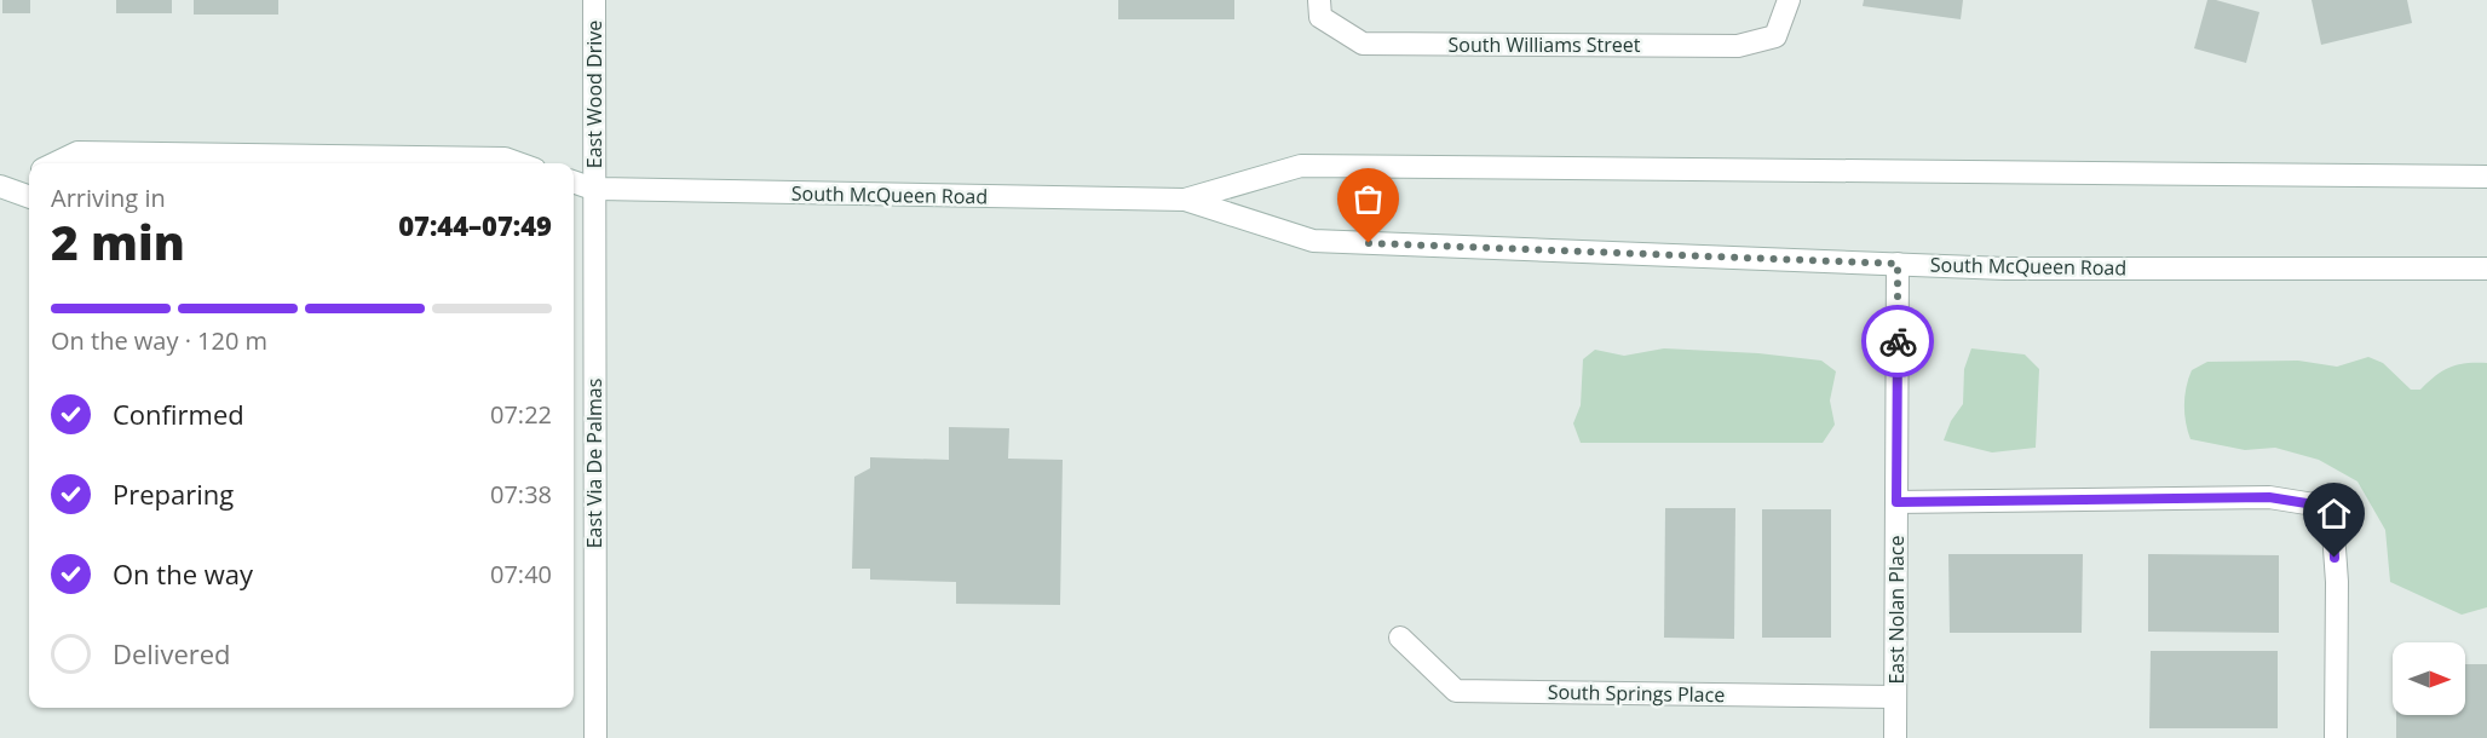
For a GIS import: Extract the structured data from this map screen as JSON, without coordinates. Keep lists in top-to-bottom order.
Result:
{
  "streets": {
    "main road": [
      "South Williams Street",
      "East Wood Drive",
      "South McQueen Road",
      "East Via De Palmas",
      "East Nolan Place",
      "South Springs Place"
    ]
  },
  "crossings": [
    ["East Wood Drive", "South McQueen Road"],
    ["East Wood Drive", "East Via De Palmas"],
    ["South McQueen Road", "East Via De Palmas"],
    ["South McQueen Road", "East Nolan Place"],
    ["East Nolan Place", "South Springs Place"]
  ],
  "north": "right",
  "page": {
    "heading": ["2 min", "Arriving in", "07:44–07:49"],
    "bar": "On the way · 120 m",
    "list": [
      ["Confirmed", "07:22"],
      ["Preparing", "07:38"],
      ["On the way", "07:40"],
      "Delivered"
    ]
  }
}
